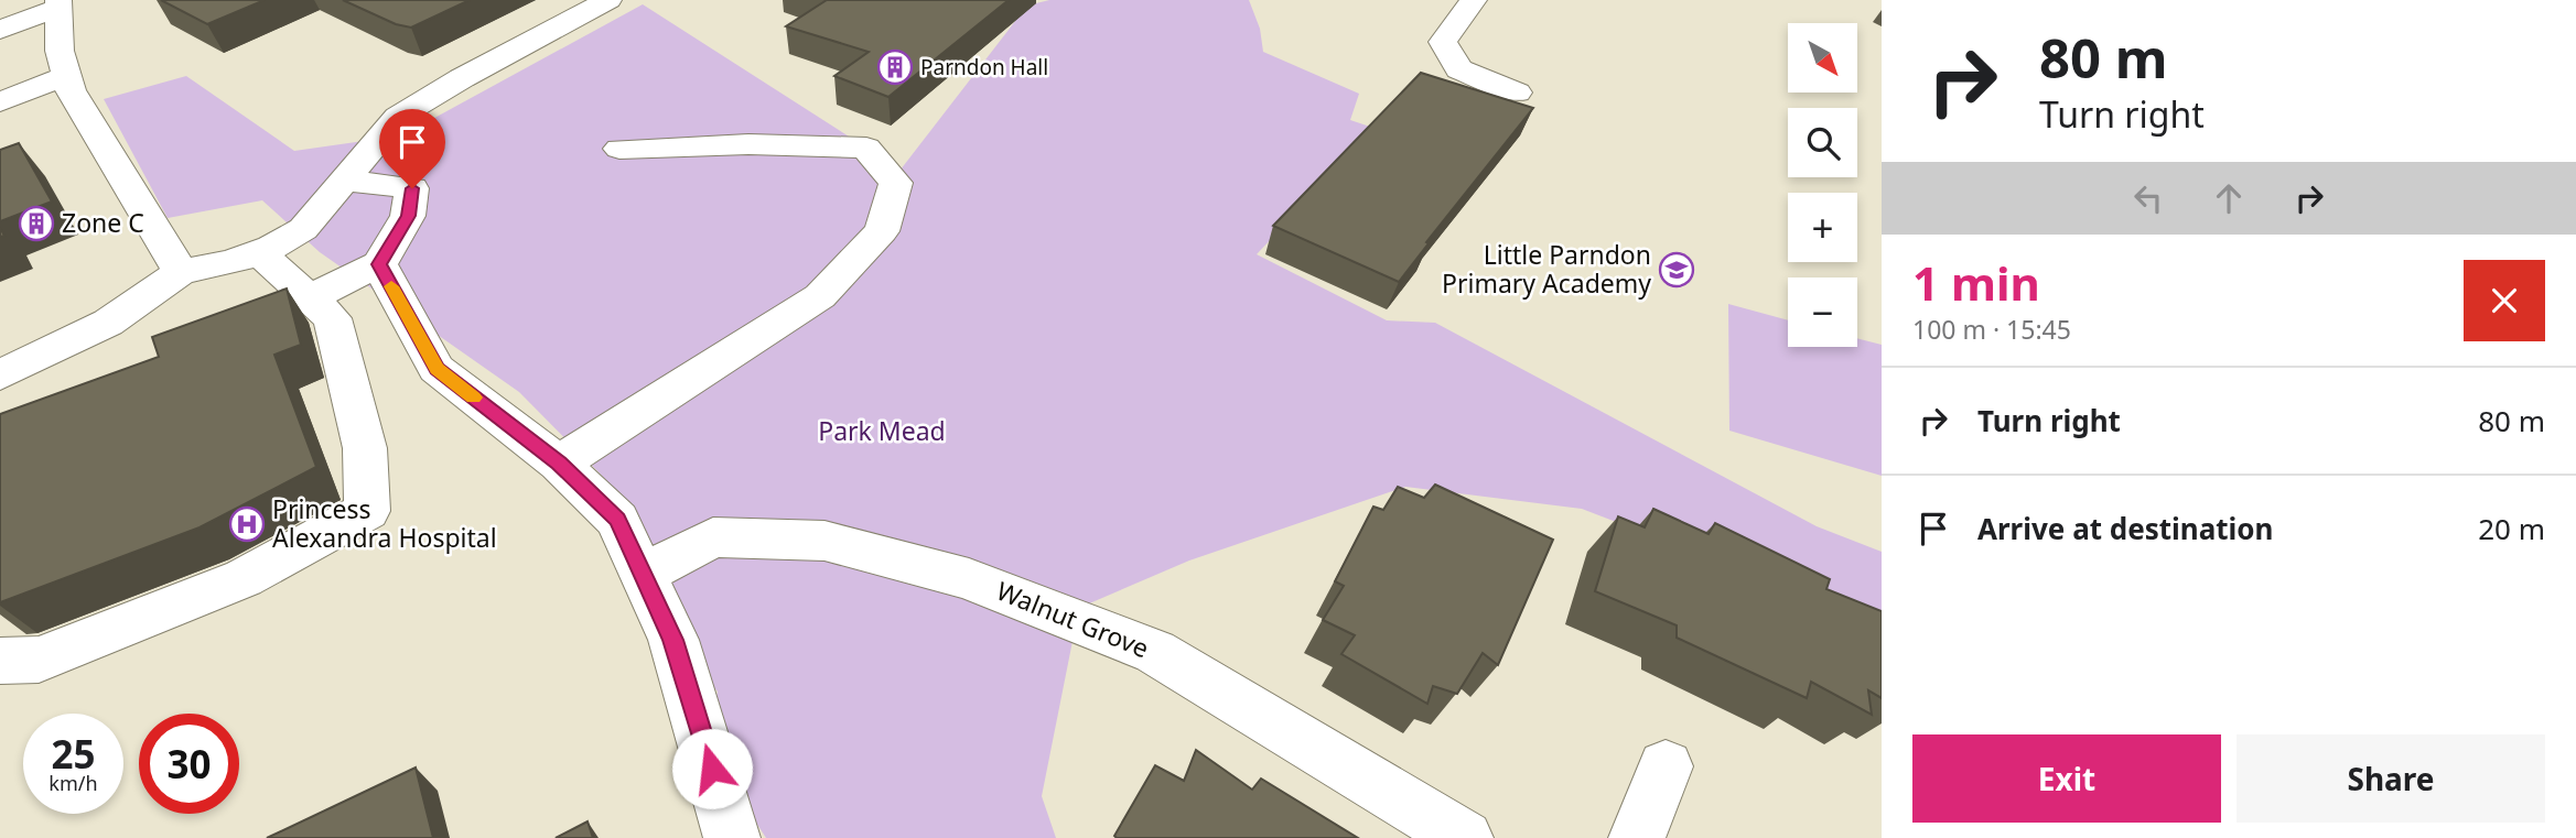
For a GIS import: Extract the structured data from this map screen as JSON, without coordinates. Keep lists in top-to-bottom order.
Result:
{
  "streets": {
    "street": ["Walnut Grove"]
  },
  "parks": ["Park Mead"],
  "places": {
    "building": ["Parndon Hall", "Zone C"],
    "school or university": ["Little Parndon Primary Academy"],
    "hospital": ["Princess Alexandra Hospital"]
  },
  "north": "bottom right",
  "page": {
    "turn": ["80 m", "Turn right"],
    "map_buttons": ["+", "−"],
    "heading": ["1 min", "100 m · 15:45"],
    "list": [
      {
        "name": "Turn right",
        "value": "80 m"
      },
      {
        "name": "Arrive at destination",
        "value": "20 m"
      }
    ],
    "speed": "25 km/h",
    "limit": "30",
    "buttons": ["Exit", "Share"]
  }
}
